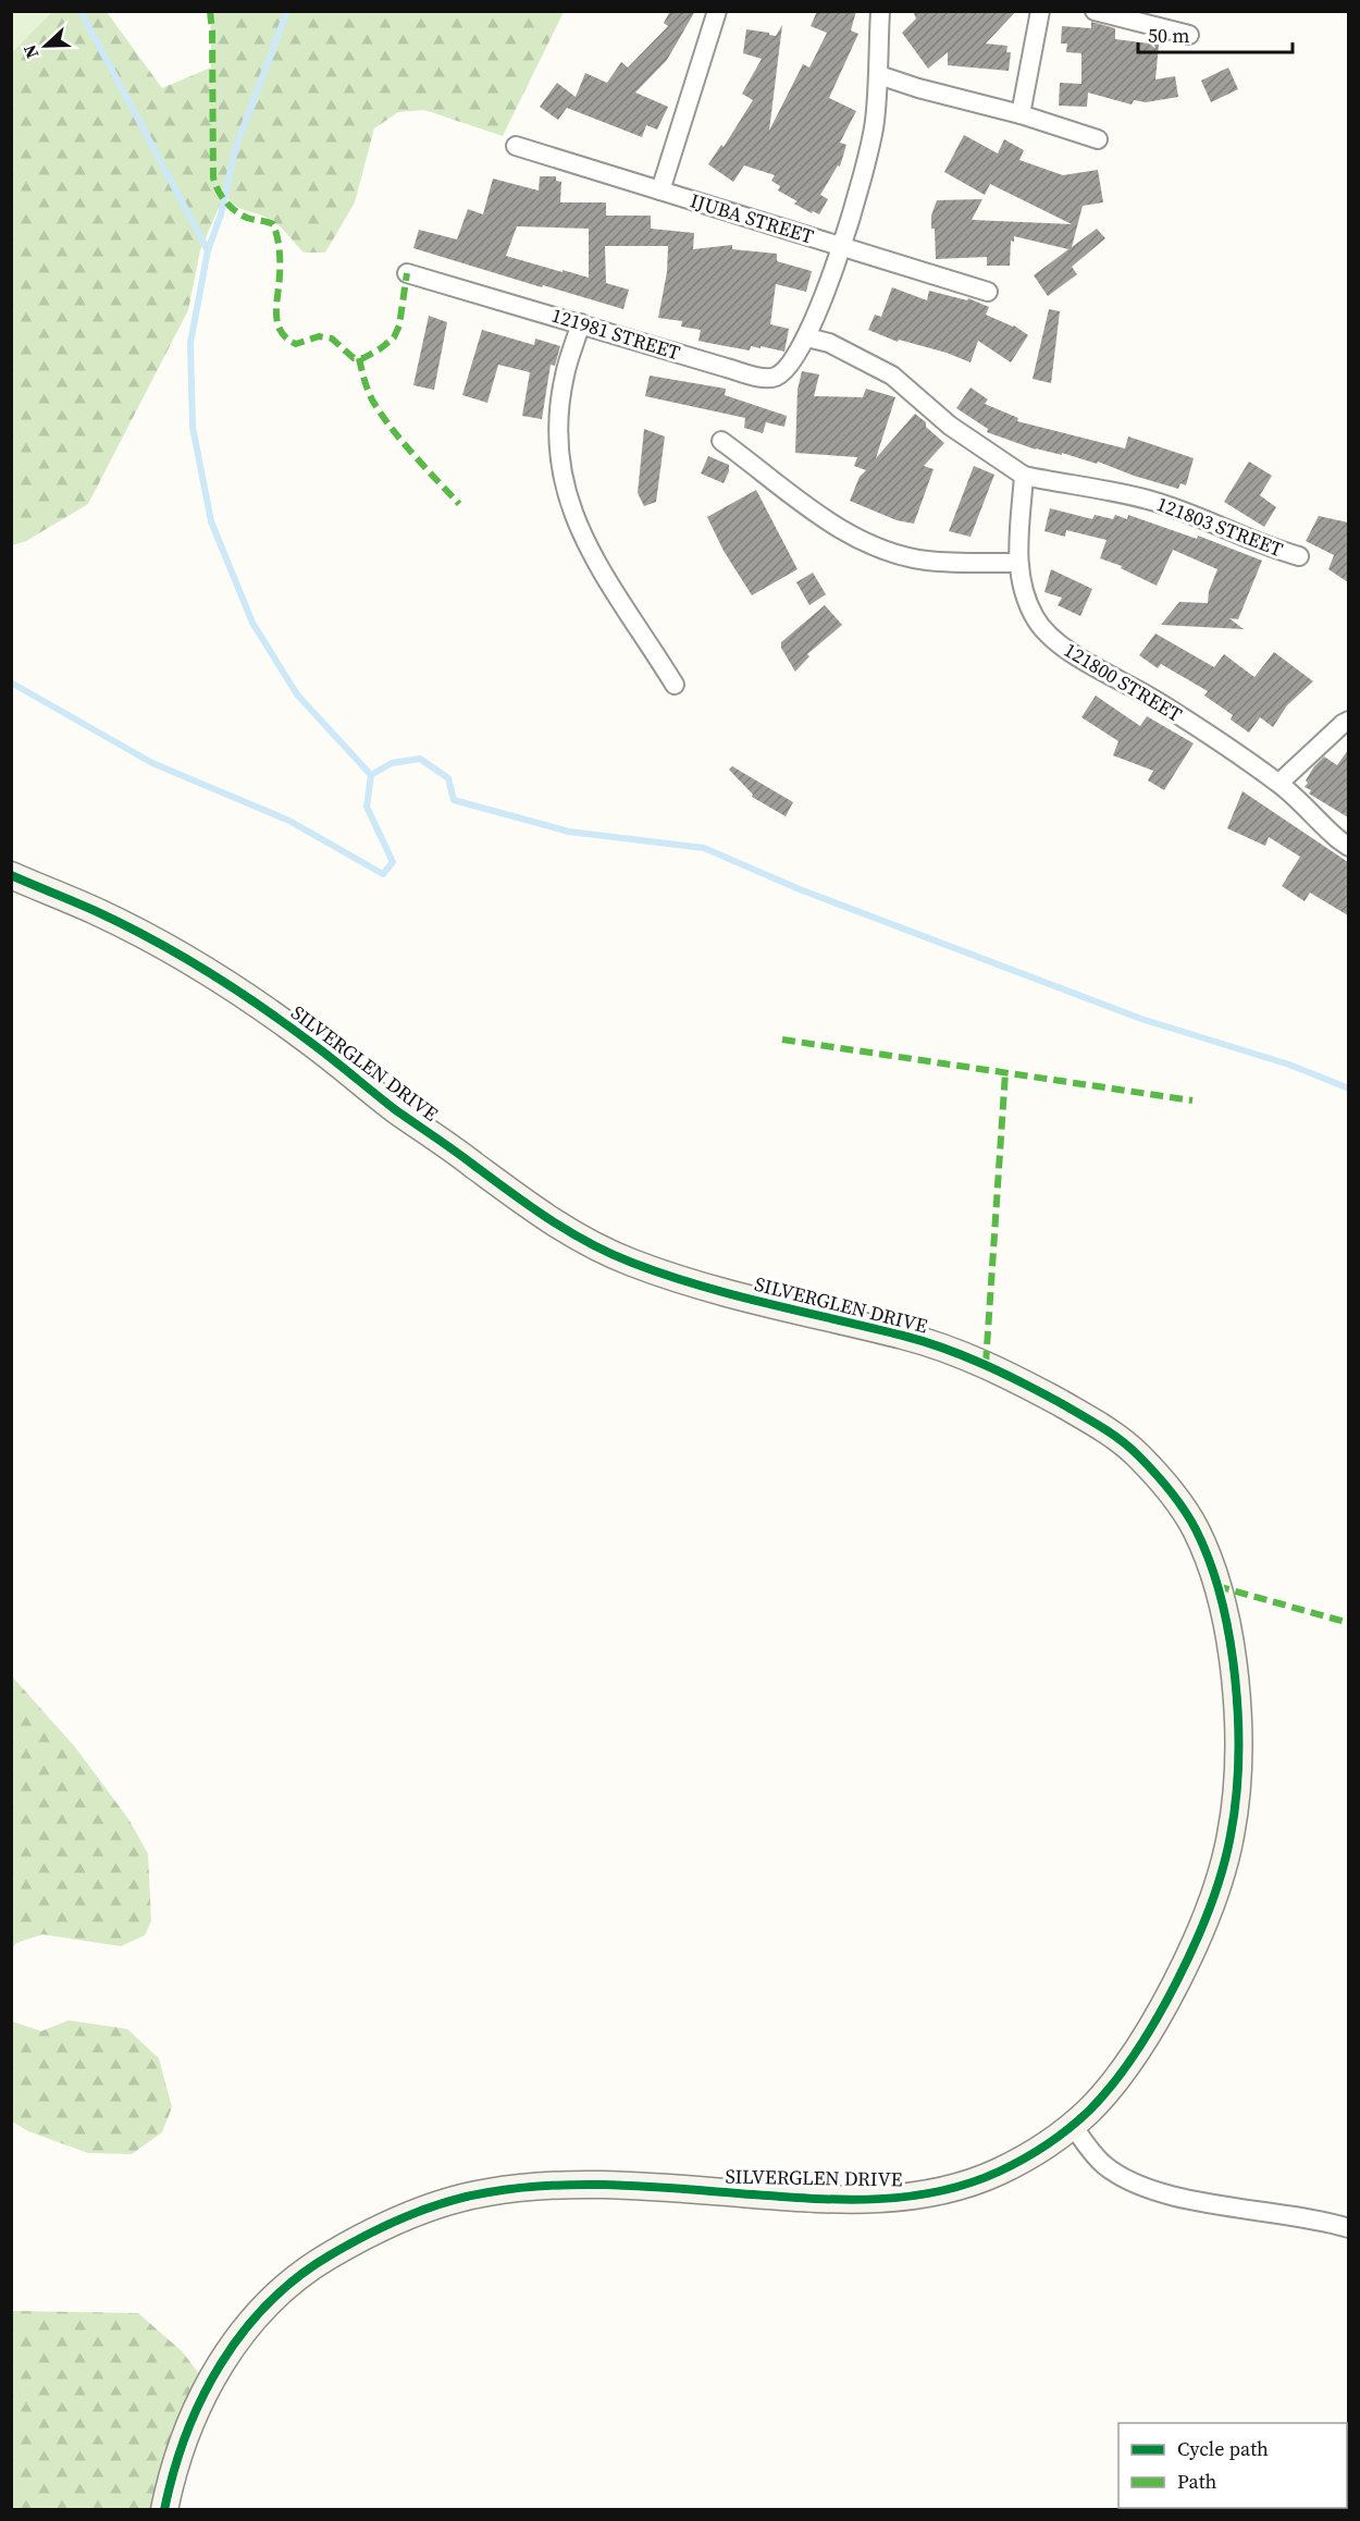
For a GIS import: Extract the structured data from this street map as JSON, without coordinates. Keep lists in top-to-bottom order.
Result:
{
  "streets": {
    "street": [
      "IJUBA STREET",
      "121981 STREET",
      "121803 STREET",
      "121800 STREET",
      "SILVERGLEN DRIVE"
    ]
  },
  "crossings": [
    ["IJUBA STREET", "121981 STREET"],
    ["121803 STREET", "121800 STREET"]
  ],
  "legend": ["Cycle path", "Path"],
  "scale_bar": "50 m",
  "north": "left"
}
